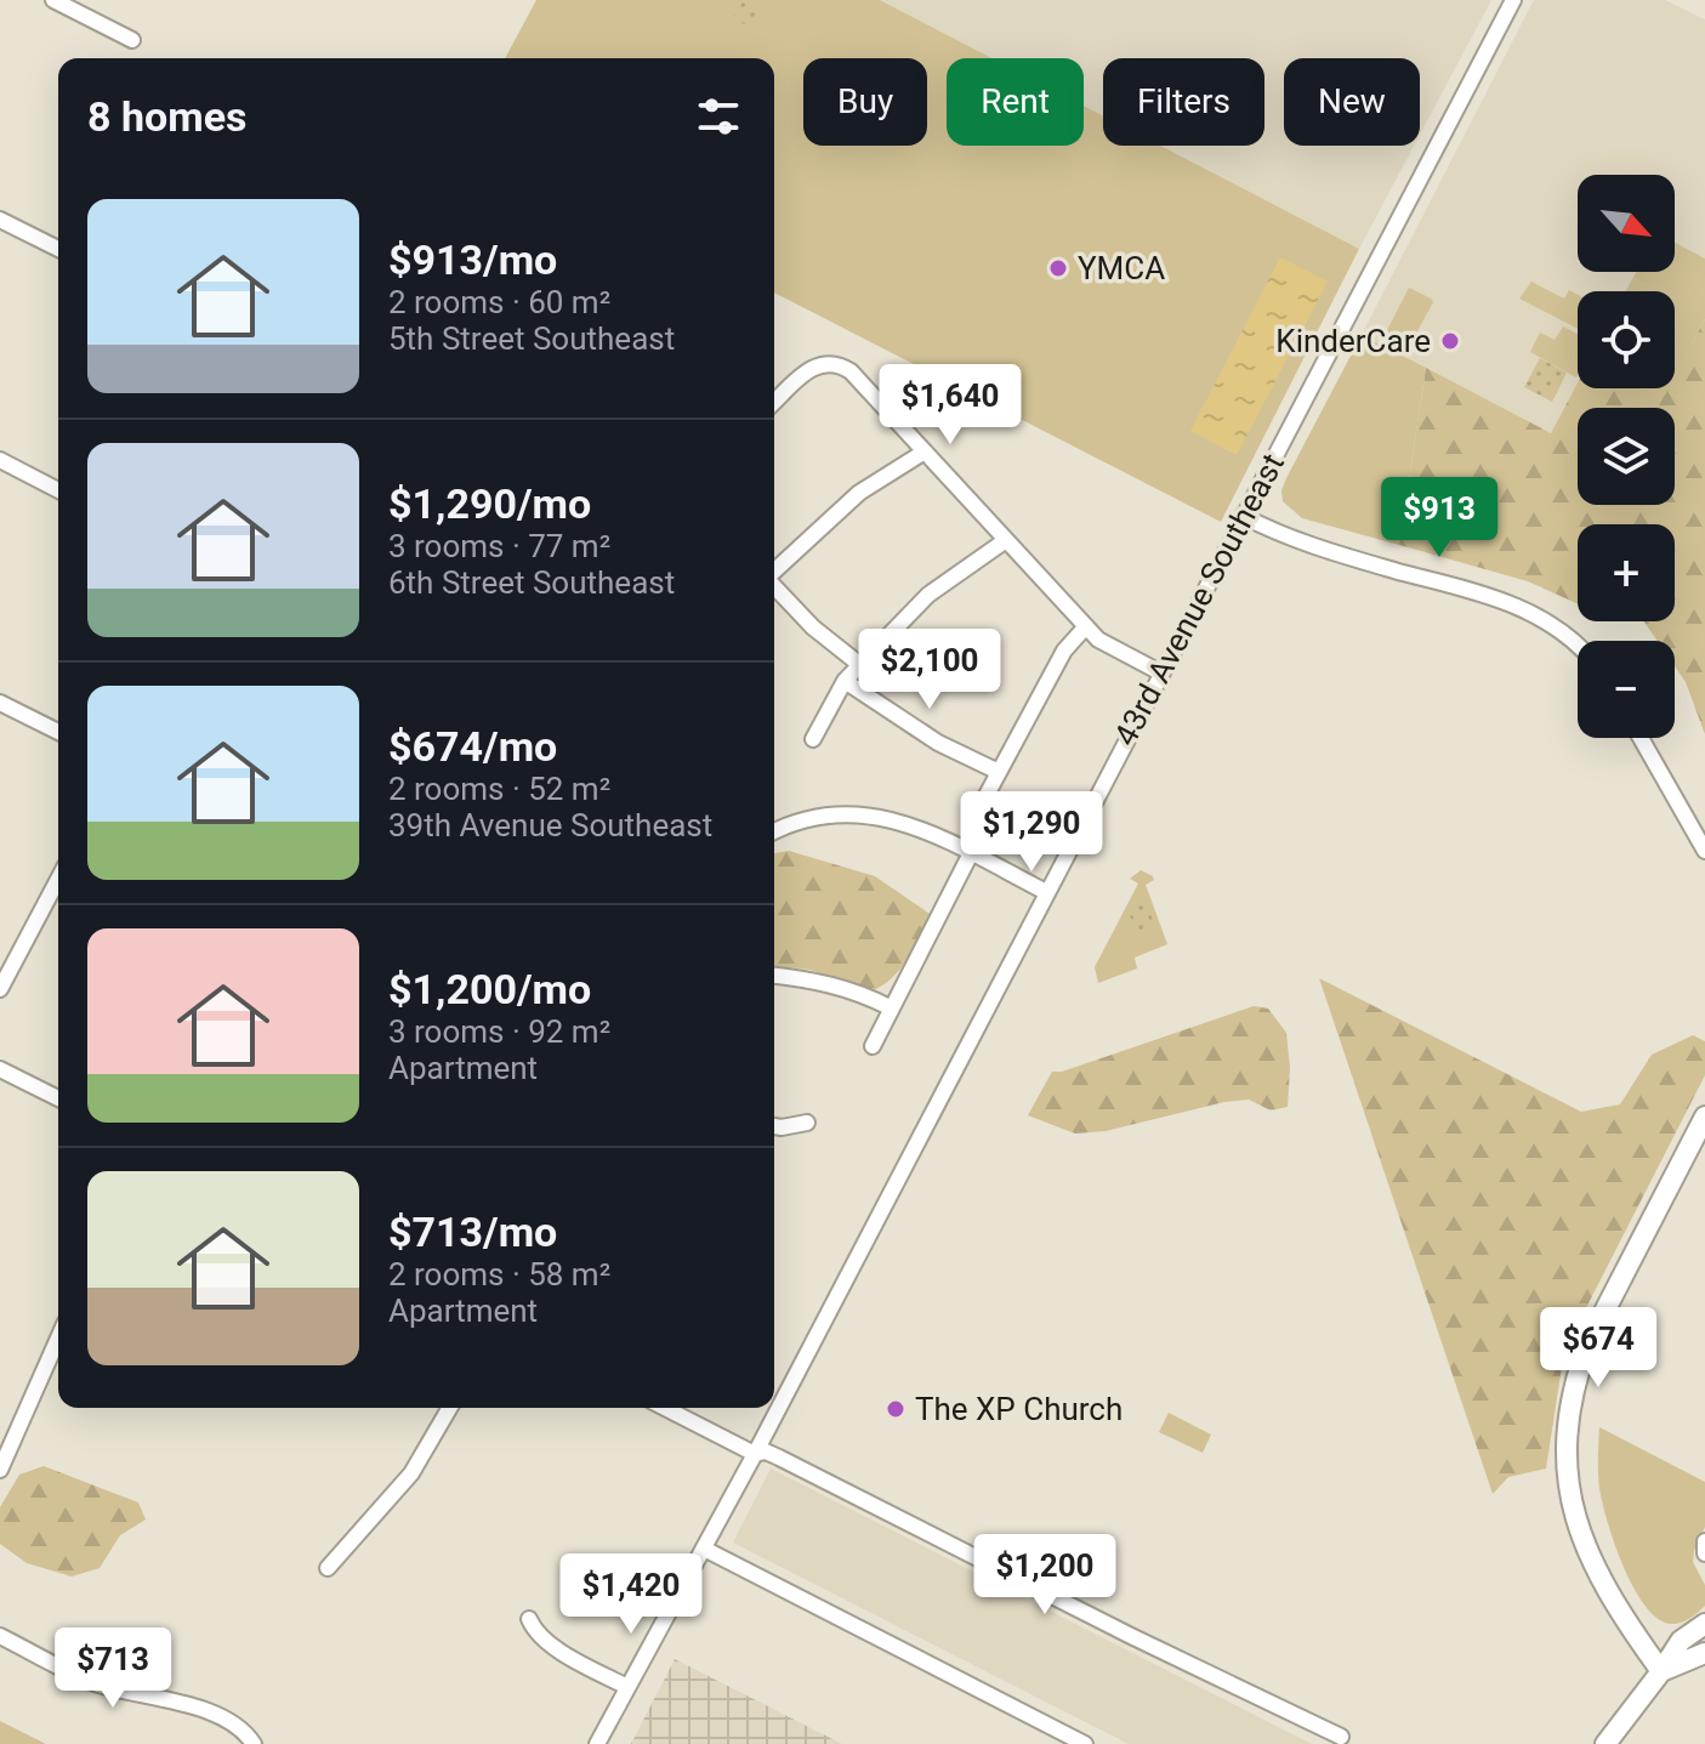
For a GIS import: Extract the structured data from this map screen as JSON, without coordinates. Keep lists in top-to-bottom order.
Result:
{
  "streets": {
    "street": ["43rd Avenue Southeast"]
  },
  "places": ["YMCA", "KinderCare", "The XP Church"],
  "north": "bottom right",
  "page": {
    "chip": [
      "Buy",
      "Rent",
      "Filters",
      "New"
    ],
    "heading": "8 homes",
    "map_buttons": ["+", "−"],
    "list": [
      {
        "name": "$913/mo",
        "note": "2 rooms · 60 m² · 5th Street Southeast"
      },
      {
        "name": "$1,290/mo",
        "note": "3 rooms · 77 m² · 6th Street Southeast"
      },
      {
        "name": "$674/mo",
        "note": "2 rooms · 52 m² · 39th Avenue Southeast"
      },
      {
        "name": "$1,200/mo",
        "note": "3 rooms · 92 m² · Apartment"
      },
      {
        "name": "$713/mo",
        "note": "2 rooms · 58 m² · Apartment"
      }
    ],
    "price": [
      "$1,640",
      "$913",
      "$2,100",
      "$1,290",
      "$674",
      "$1,200",
      "$1,420",
      "$713"
    ]
  }
}
